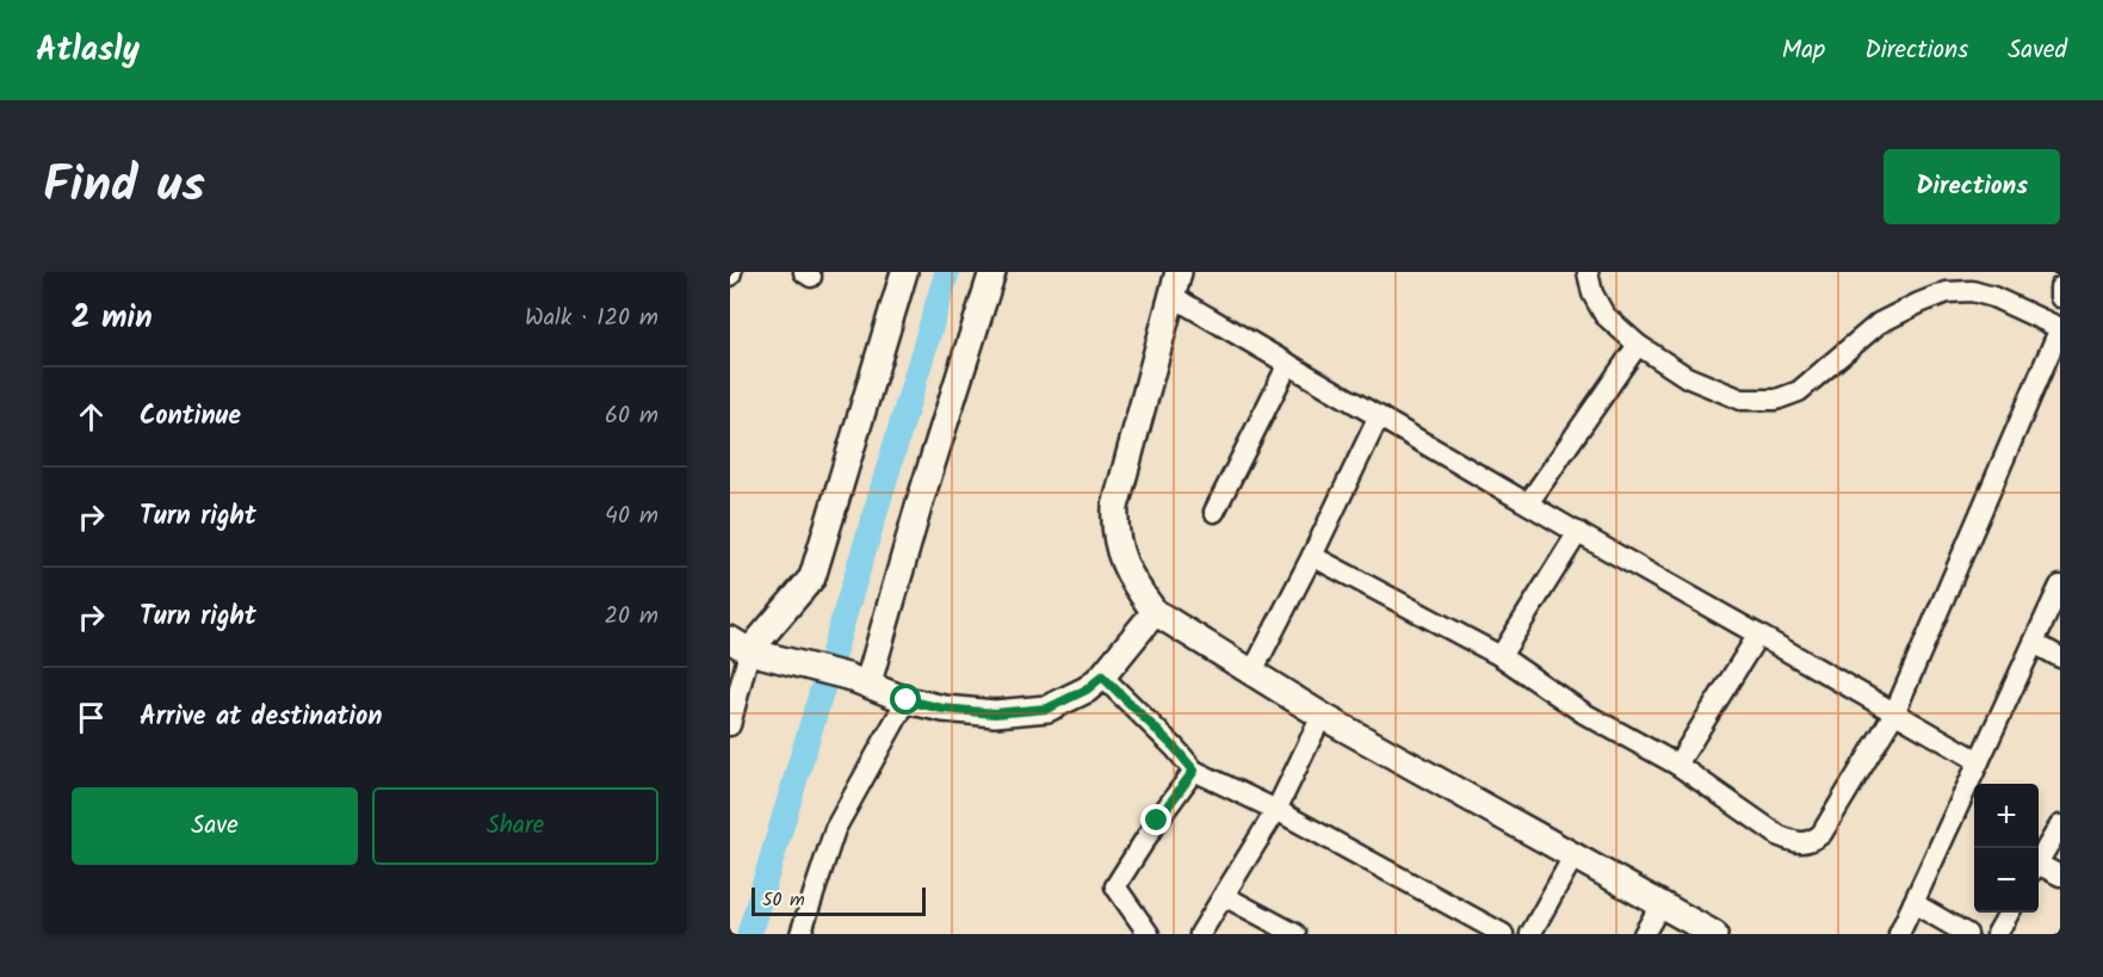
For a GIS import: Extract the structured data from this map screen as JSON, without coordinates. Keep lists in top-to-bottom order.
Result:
{
  "scale_bar": "50 m",
  "page": {
    "header": "Atlasly",
    "nav": ["Map", "Directions", "Saved"],
    "title": "Find us",
    "buttons": [
      "Directions",
      ["Save", "Share"]
    ],
    "heading": ["2 min", "Walk · 120 m"],
    "list": [
      ["Continue", "60 m"],
      ["Turn right", "40 m"],
      ["Turn right", "20 m"],
      "Arrive at destination"
    ],
    "map_buttons": ["+", "−"],
    "scale": "50 m"
  }
}
